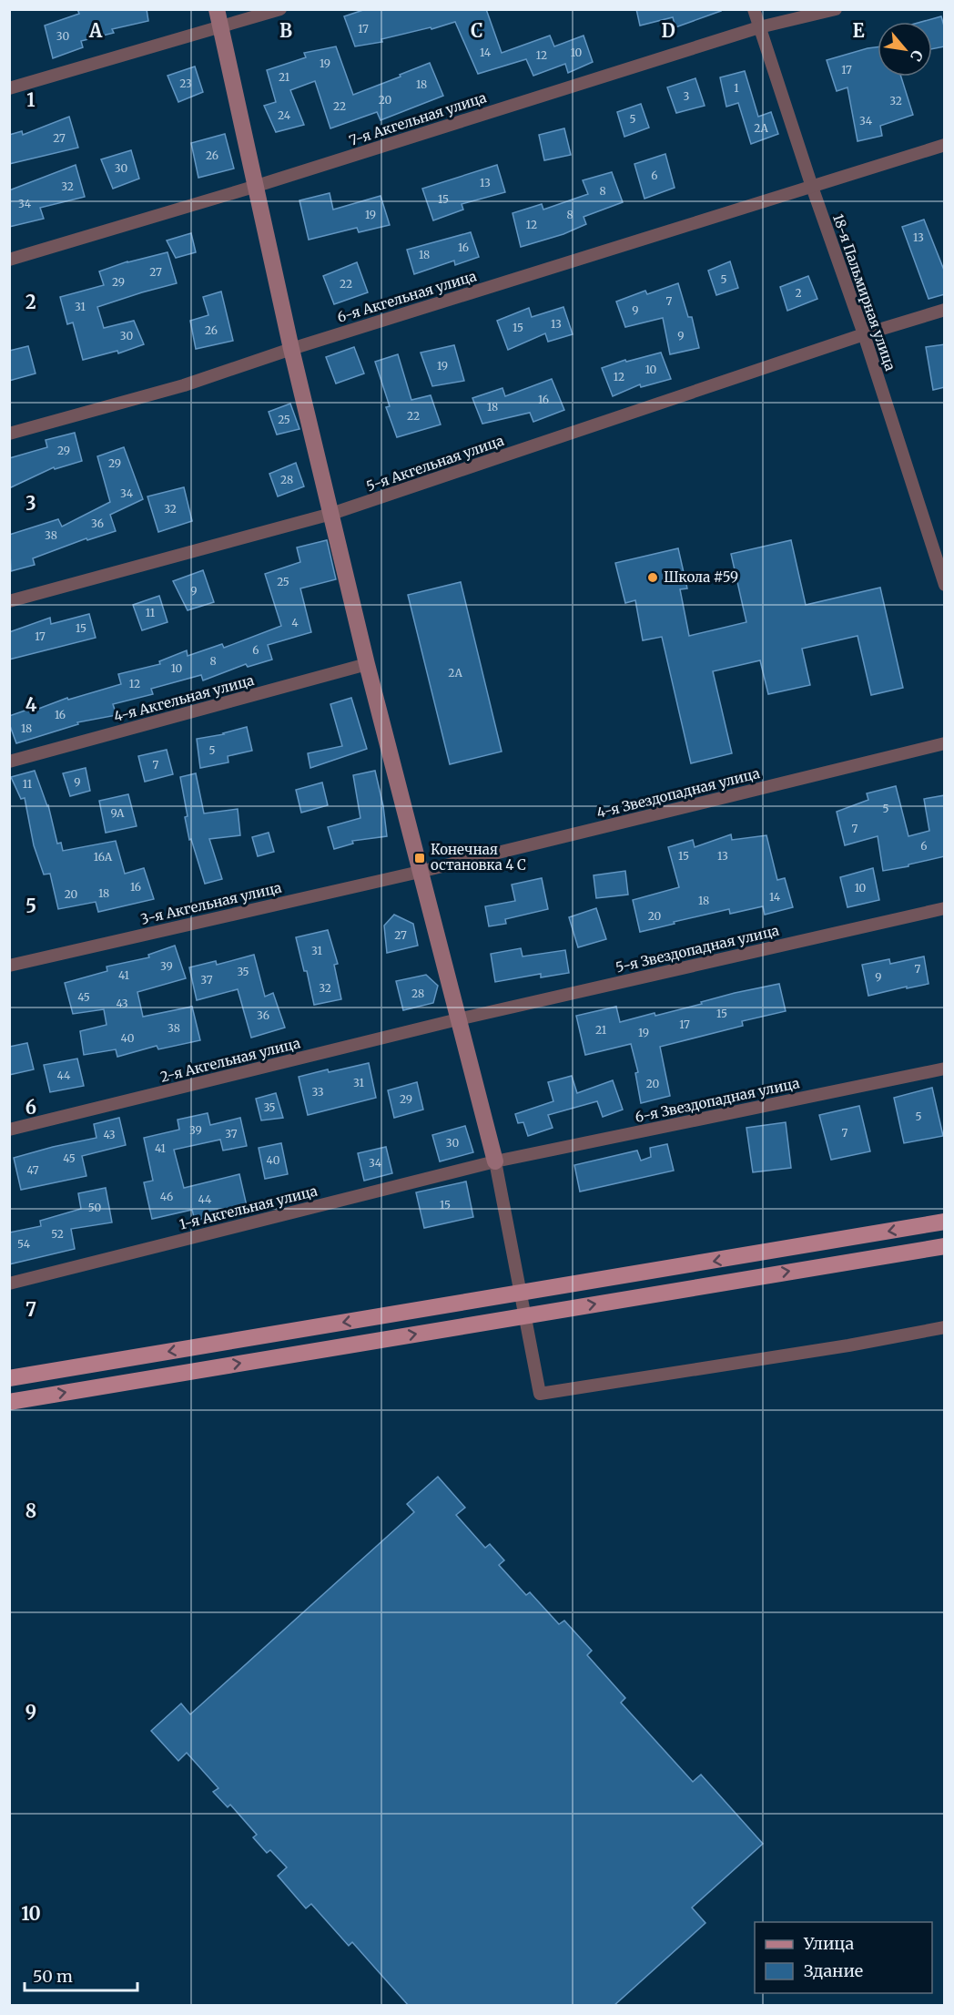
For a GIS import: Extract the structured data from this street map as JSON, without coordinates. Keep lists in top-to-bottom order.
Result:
{
  "streets": {
    "street": [
      "7-я Акгельная улица",
      "18-я Пальмирная улица",
      "6-я Акгельная улица",
      "5-я Акгельная улица",
      "4-я Акгельная улица",
      "4-я Звездопадная улица",
      "3-я Акгельная улица",
      "5-я Звездопадная улица",
      "2-я Акгельная улица",
      "6-я Звездопадная улица",
      "1-я Акгельная улица"
    ]
  },
  "crossings": [
    ["7-я Акгельная улица", "18-я Пальмирная улица"],
    ["18-я Пальмирная улица", "6-я Акгельная улица"],
    ["18-я Пальмирная улица", "5-я Акгельная улица"],
    ["4-я Звездопадная улица", "3-я Акгельная улица"],
    ["5-я Звездопадная улица", "2-я Акгельная улица"],
    ["6-я Звездопадная улица", "1-я Акгельная улица"]
  ],
  "places": {
    "other": ["Школа #59"],
    "transit": ["Конечная остановка 4 С"]
  },
  "house_numbers": [
    "17",
    "30",
    "14",
    "10",
    "12",
    "19",
    "17",
    "21",
    "23",
    "18",
    "1",
    "3",
    "20",
    "32",
    "22",
    "24",
    "5",
    "34",
    "2А",
    "27",
    "26",
    "30",
    "6",
    "13",
    "32",
    "8",
    "15",
    "34",
    "19",
    "8",
    "12",
    "13",
    "16",
    "18",
    "27",
    "5",
    "29",
    "22",
    "2",
    "7",
    "31",
    "9",
    "13",
    "15",
    "26",
    "30",
    "9",
    "19",
    "10",
    "12",
    "16",
    "18",
    "22",
    "25",
    "29",
    "29",
    "28",
    "34",
    "32",
    "36",
    "38",
    "25",
    "9",
    "11",
    "4",
    "15",
    "17",
    "6",
    "8",
    "10",
    "2А",
    "12",
    "16",
    "18",
    "5",
    "7",
    "9",
    "11",
    "5",
    "9А",
    "7",
    "6",
    "15",
    "13",
    "16А",
    "16",
    "10",
    "18",
    "20",
    "14",
    "18",
    "20",
    "27",
    "31",
    "39",
    "7",
    "35",
    "41",
    "9",
    "37",
    "32",
    "28",
    "45",
    "43",
    "15",
    "36",
    "17",
    "38",
    "21",
    "19",
    "40",
    "44",
    "31",
    "20",
    "33",
    "29",
    "35",
    "5",
    "39",
    "7",
    "37",
    "43",
    "30",
    "41",
    "45",
    "40",
    "34",
    "47",
    "46",
    "44",
    "15",
    "50",
    "52",
    "54"
  ],
  "legend": ["Улица", "Здание"],
  "scale_bar": "50 m",
  "north": "bottom right",
  "grid": {
    "columns": [
      "A",
      "B",
      "C",
      "D",
      "E"
    ],
    "rows": [
      "1",
      "2",
      "3",
      "4",
      "5",
      "6",
      "7",
      "8",
      "9",
      "10"
    ]
  }
}
